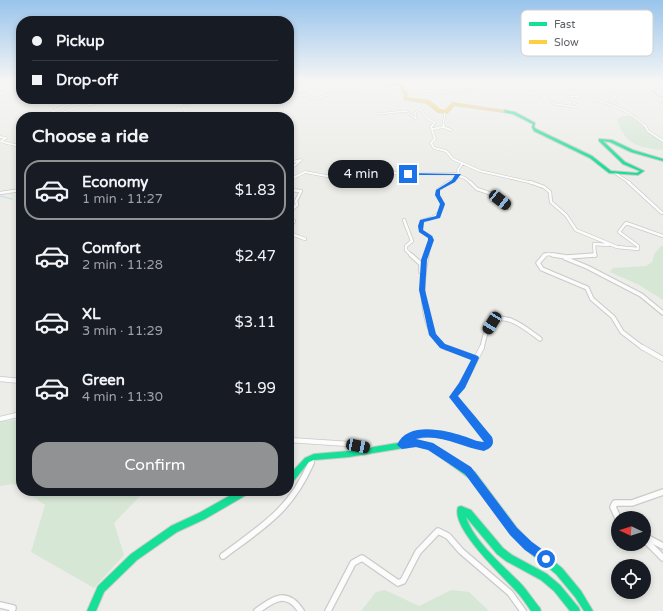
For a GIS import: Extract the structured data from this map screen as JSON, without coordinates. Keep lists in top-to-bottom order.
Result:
{
  "legend": ["Fast", "Slow"],
  "north": "left",
  "page": {
    "banner": ["Pickup", "Drop-off"],
    "heading": "Choose a ride",
    "bubble": "4 min",
    "list": [
      {
        "name": "Economy",
        "note": "1 min · 11:27",
        "value": "$1.83"
      },
      {
        "name": "Comfort",
        "note": "2 min · 11:28",
        "value": "$2.47"
      },
      {
        "name": "XL",
        "note": "3 min · 11:29",
        "value": "$3.11"
      },
      {
        "name": "Green",
        "note": "4 min · 11:30",
        "value": "$1.99"
      }
    ],
    "buttons": "Confirm"
  }
}
